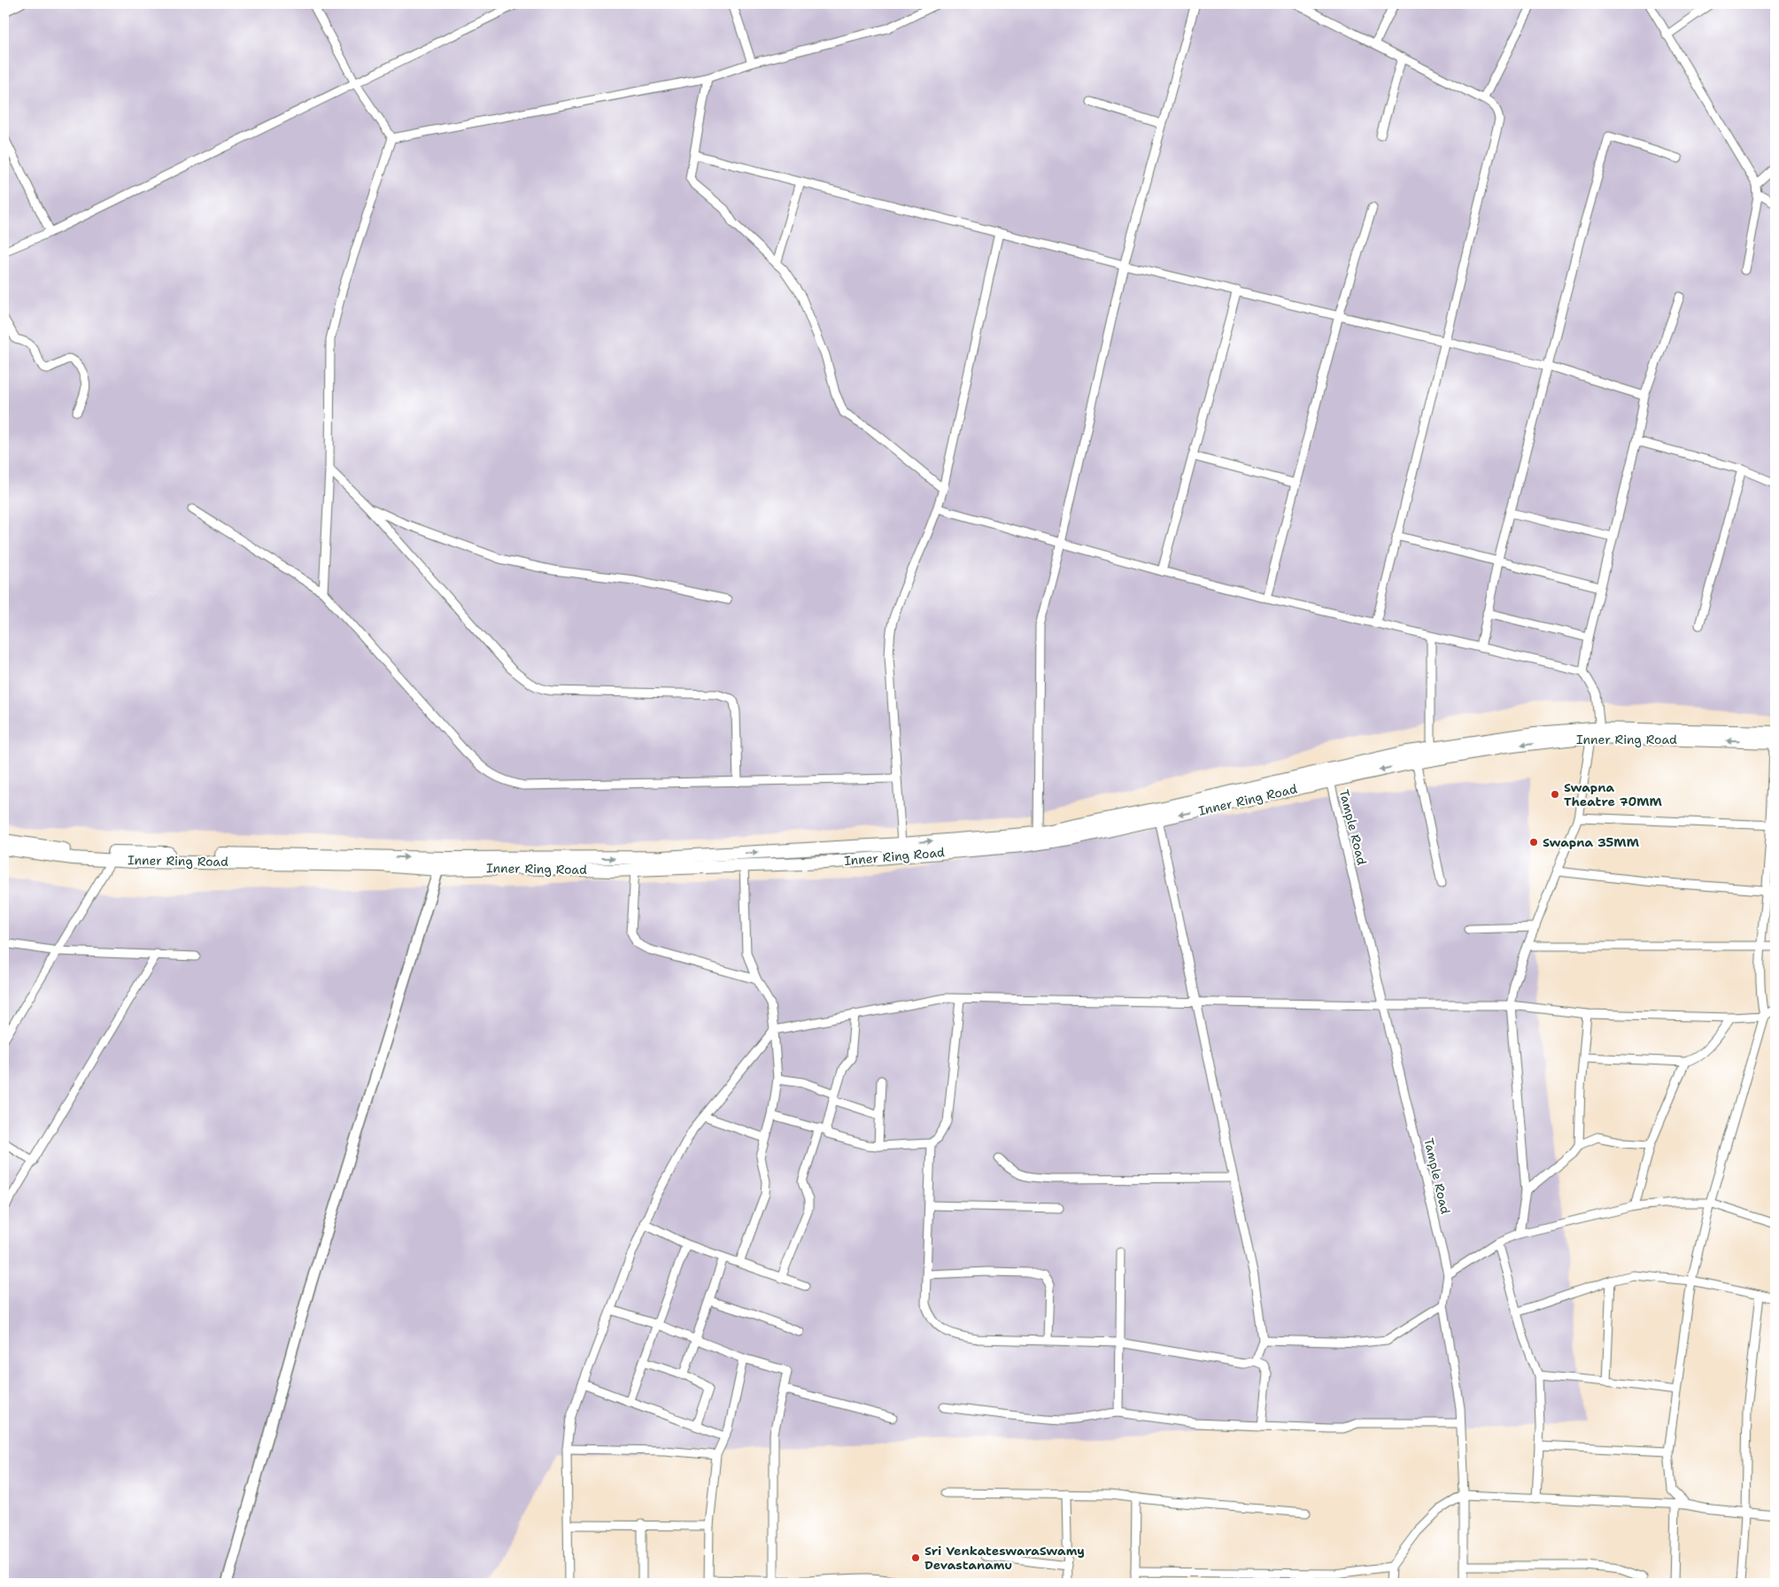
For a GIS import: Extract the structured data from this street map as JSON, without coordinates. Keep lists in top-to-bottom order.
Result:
{
  "streets": {
    "main road": ["Inner Ring Road"],
    "street": ["Tample Road"]
  },
  "crossings": [
    ["Inner Ring Road", "Tample Road"]
  ],
  "places": ["Swapna Theatre 70MM", "Swapna 35MM", "Sri VenkateswaraSwamy Devastanamu"]
}
